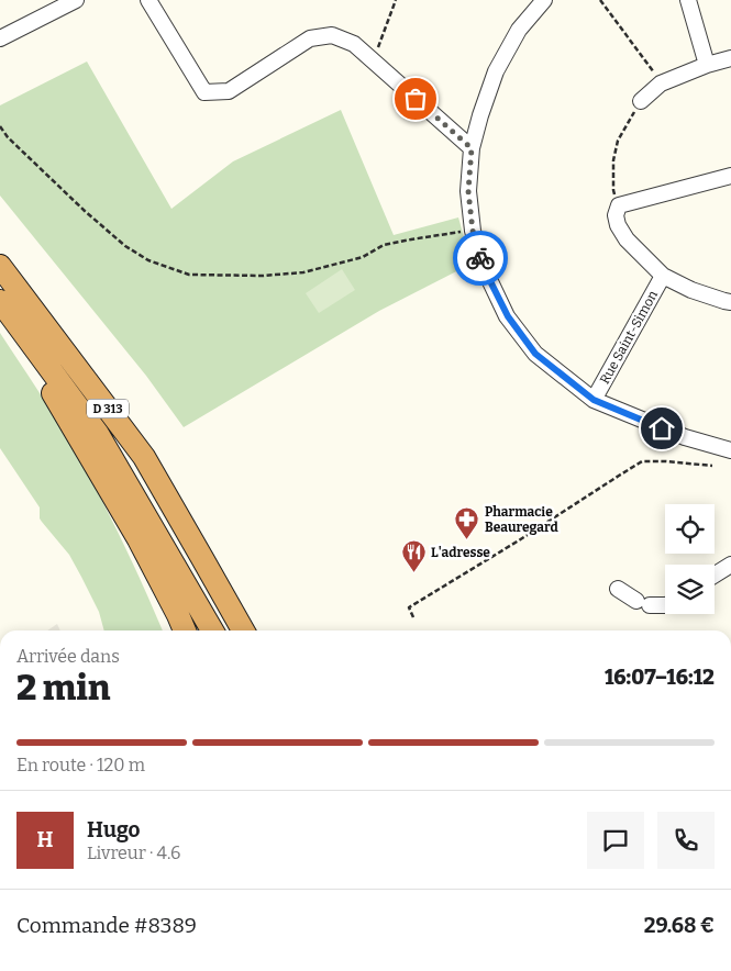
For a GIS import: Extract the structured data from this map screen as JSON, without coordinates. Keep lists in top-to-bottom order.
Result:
{
  "streets": {
    "highway": ["D 313"],
    "street": ["Rue Saint-Simon"]
  },
  "places": {
    "pharmacy": ["Pharmacie Beauregard"],
    "restaurant": ["L'adresse"]
  },
  "page": {
    "heading": ["2 min", "Arrivée dans", "16:07–16:12"],
    "panel": [
      "Hugo",
      "Livreur · 4.6",
      "Commande #8389",
      "29.68 €"
    ],
    "bar": "En route · 120 m",
    "round": "H"
  }
}
